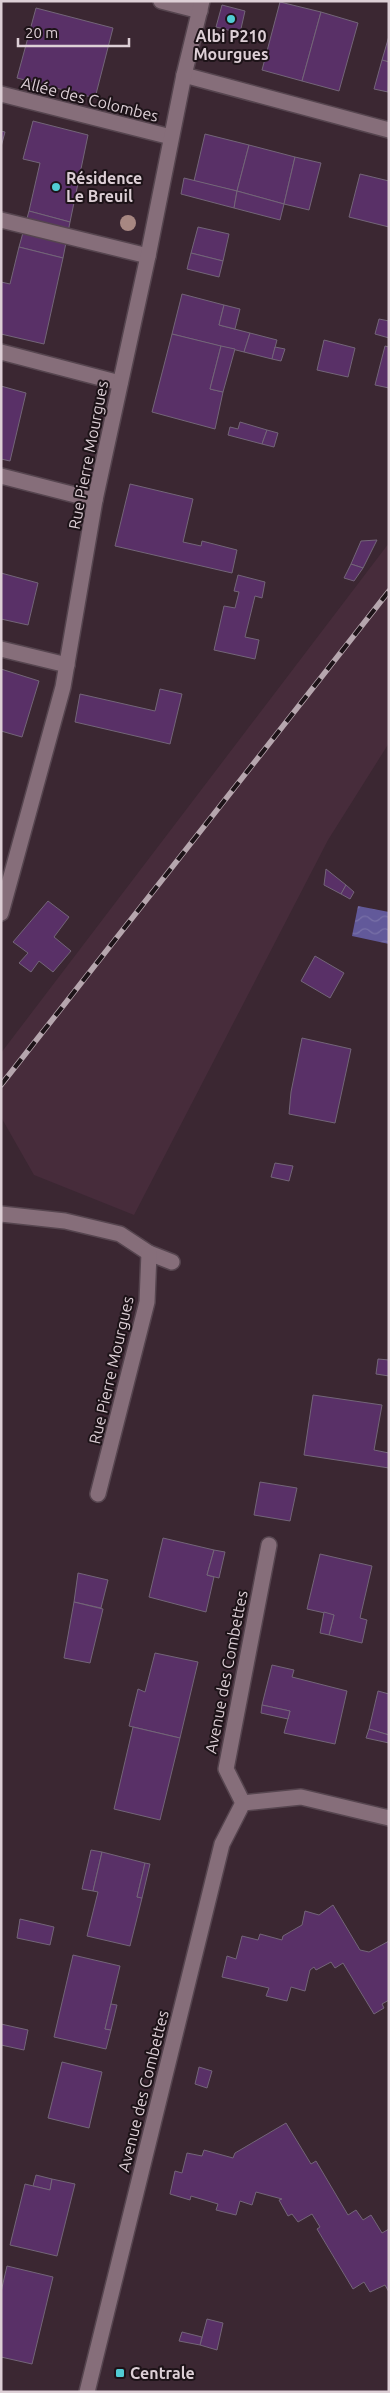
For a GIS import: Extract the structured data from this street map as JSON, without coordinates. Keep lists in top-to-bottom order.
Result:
{
  "streets": {
    "street": ["Allée des Colombes", "Rue Pierre Mourgues", "Avenue des Combettes"]
  },
  "crossings": [
    ["Allée des Colombes", "Rue Pierre Mourgues"]
  ],
  "places": {
    "other": ["Albi P210 Mourgues", "Résidence Le Breuil"],
    "transit": ["Centrale"]
  },
  "scale_bar": "20 m"
}
